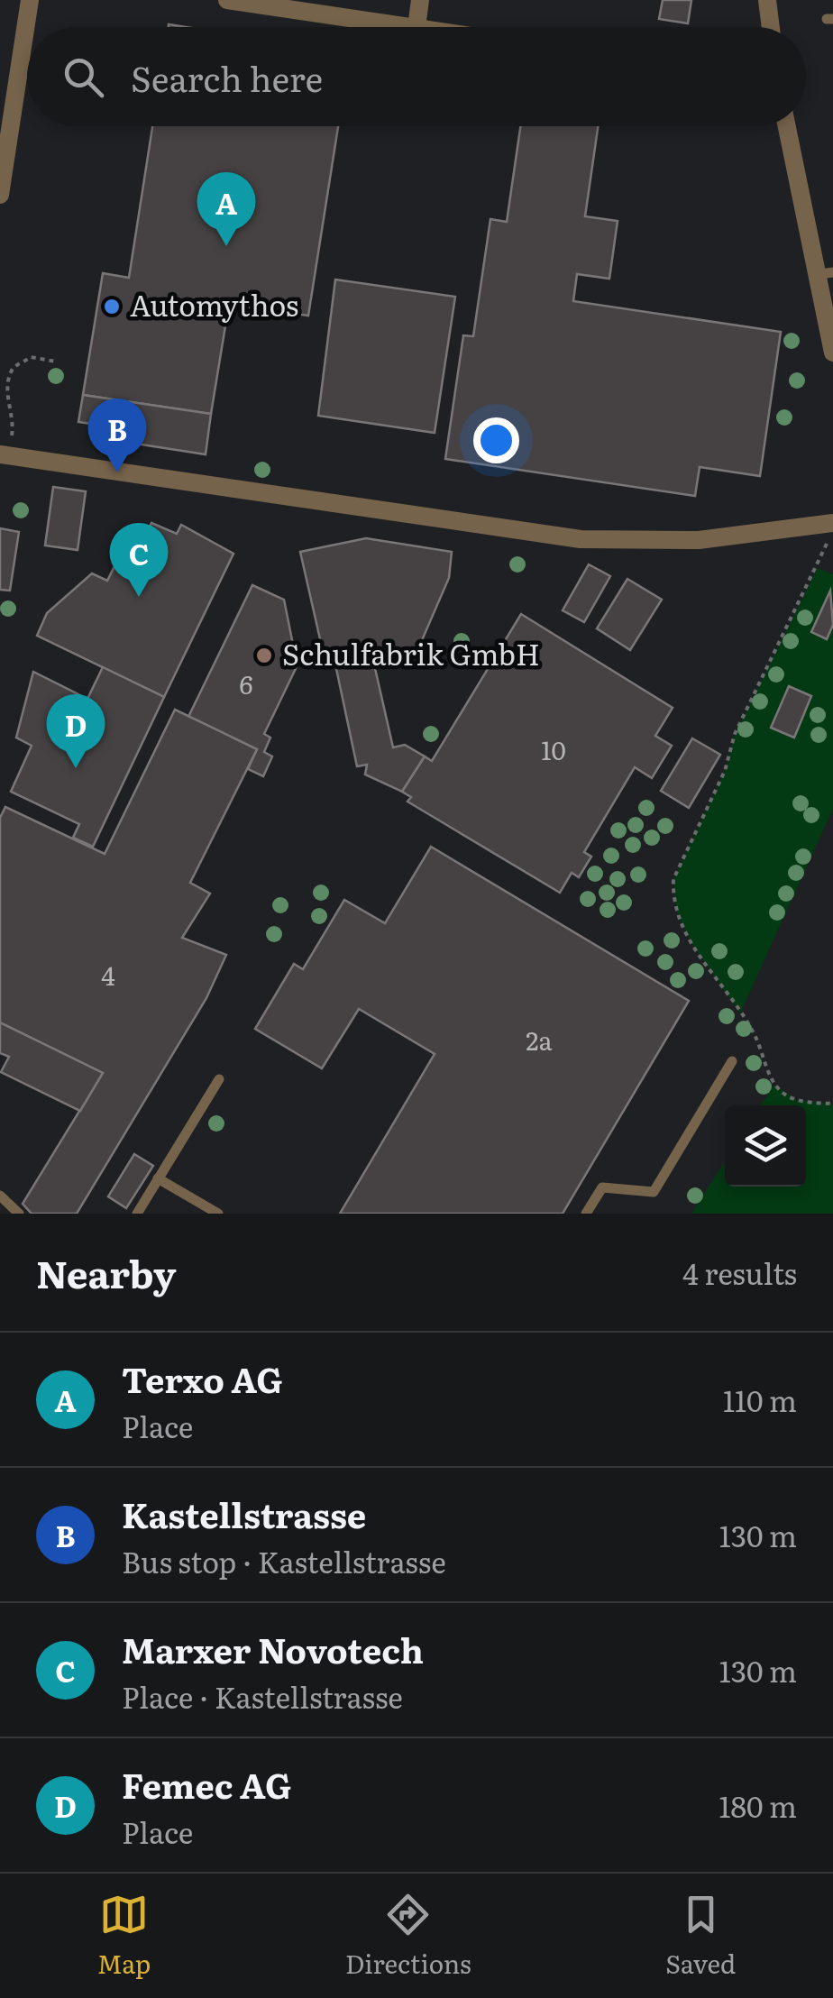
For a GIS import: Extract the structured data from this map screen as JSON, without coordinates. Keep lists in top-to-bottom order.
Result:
{
  "places": ["Automythos", "Schulfabrik GmbH"],
  "house_numbers": [
    "6",
    "10",
    "4",
    "2a"
  ],
  "page": {
    "search": "Search here",
    "pins": [
      "A",
      "B",
      "C",
      "D"
    ],
    "heading": ["Nearby", "4 results"],
    "list": [
      {
        "mark": "A",
        "name": "Terxo AG",
        "note": "Place",
        "value": "110 m"
      },
      {
        "mark": "B",
        "name": "Kastellstrasse",
        "note": "Bus stop · Kastellstrasse",
        "value": "130 m"
      },
      {
        "mark": "C",
        "name": "Marxer Novotech",
        "note": "Place · Kastellstrasse",
        "value": "130 m"
      },
      {
        "mark": "D",
        "name": "Femec AG",
        "note": "Place",
        "value": "180 m"
      }
    ],
    "nav": ["Map", "Directions", "Saved"]
  }
}
